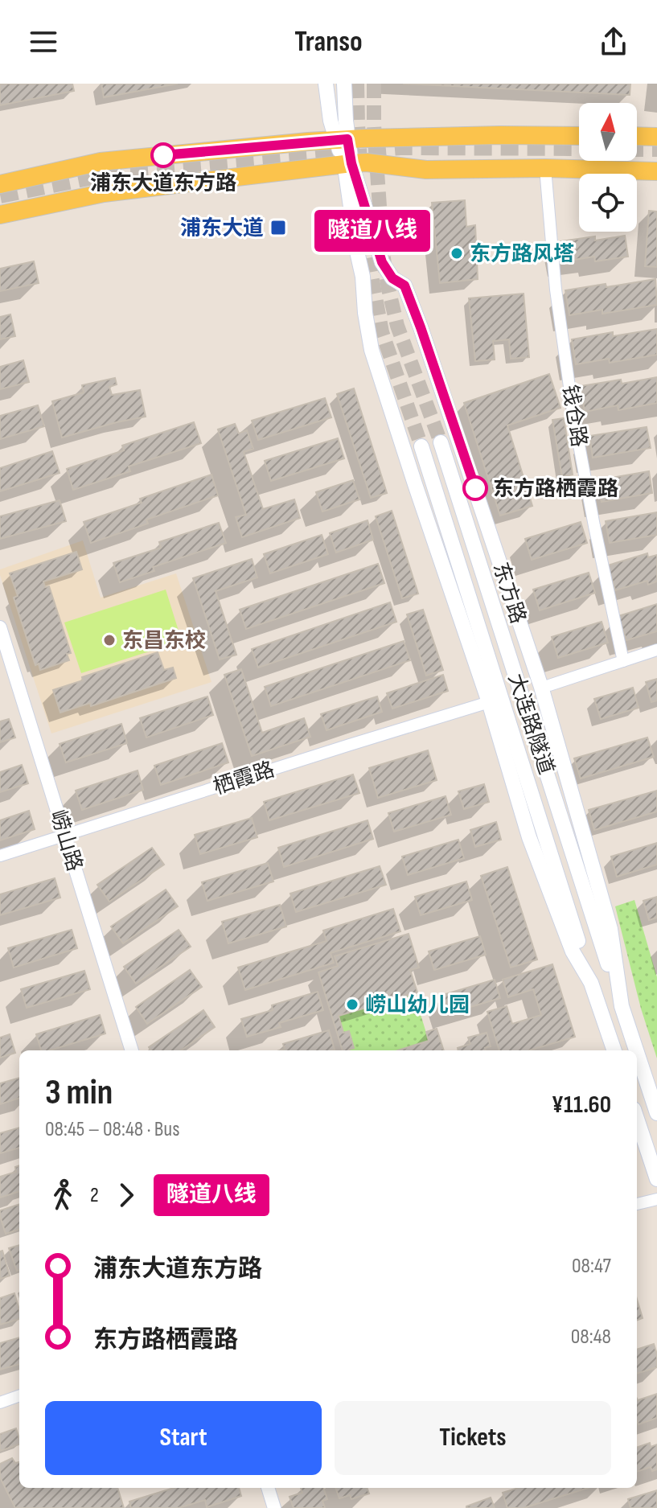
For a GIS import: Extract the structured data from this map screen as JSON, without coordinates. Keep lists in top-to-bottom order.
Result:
{
  "streets": {
    "main road": ["东方路", "大连路隧道"],
    "street": ["钱仓路", "栖霞路", "崂山路"]
  },
  "crossings": [
    ["东方路", "大连路隧道"],
    ["东方路", "栖霞路"],
    ["栖霞路", "崂山路"]
  ],
  "places": {
    "other": [
      "浦东大道东方路",
      "东方路风塔",
      "东方路栖霞路",
      "东昌东校",
      "崂山幼儿园"
    ],
    "transit": ["浦东大道"]
  },
  "lines": ["bus line 隧道八线"],
  "north": "top",
  "page": {
    "header": "Transo",
    "on_map": "隧道八线",
    "heading": ["3 min", "08:45 – 08:48 · Bus", "¥11.60"],
    "legs": ["2", "隧道八线"],
    "list": [
      {
        "name": "浦东大道东方路",
        "value": "08:47"
      },
      {
        "name": "东方路栖霞路",
        "value": "08:48"
      }
    ],
    "buttons": ["Start", "Tickets"]
  }
}
